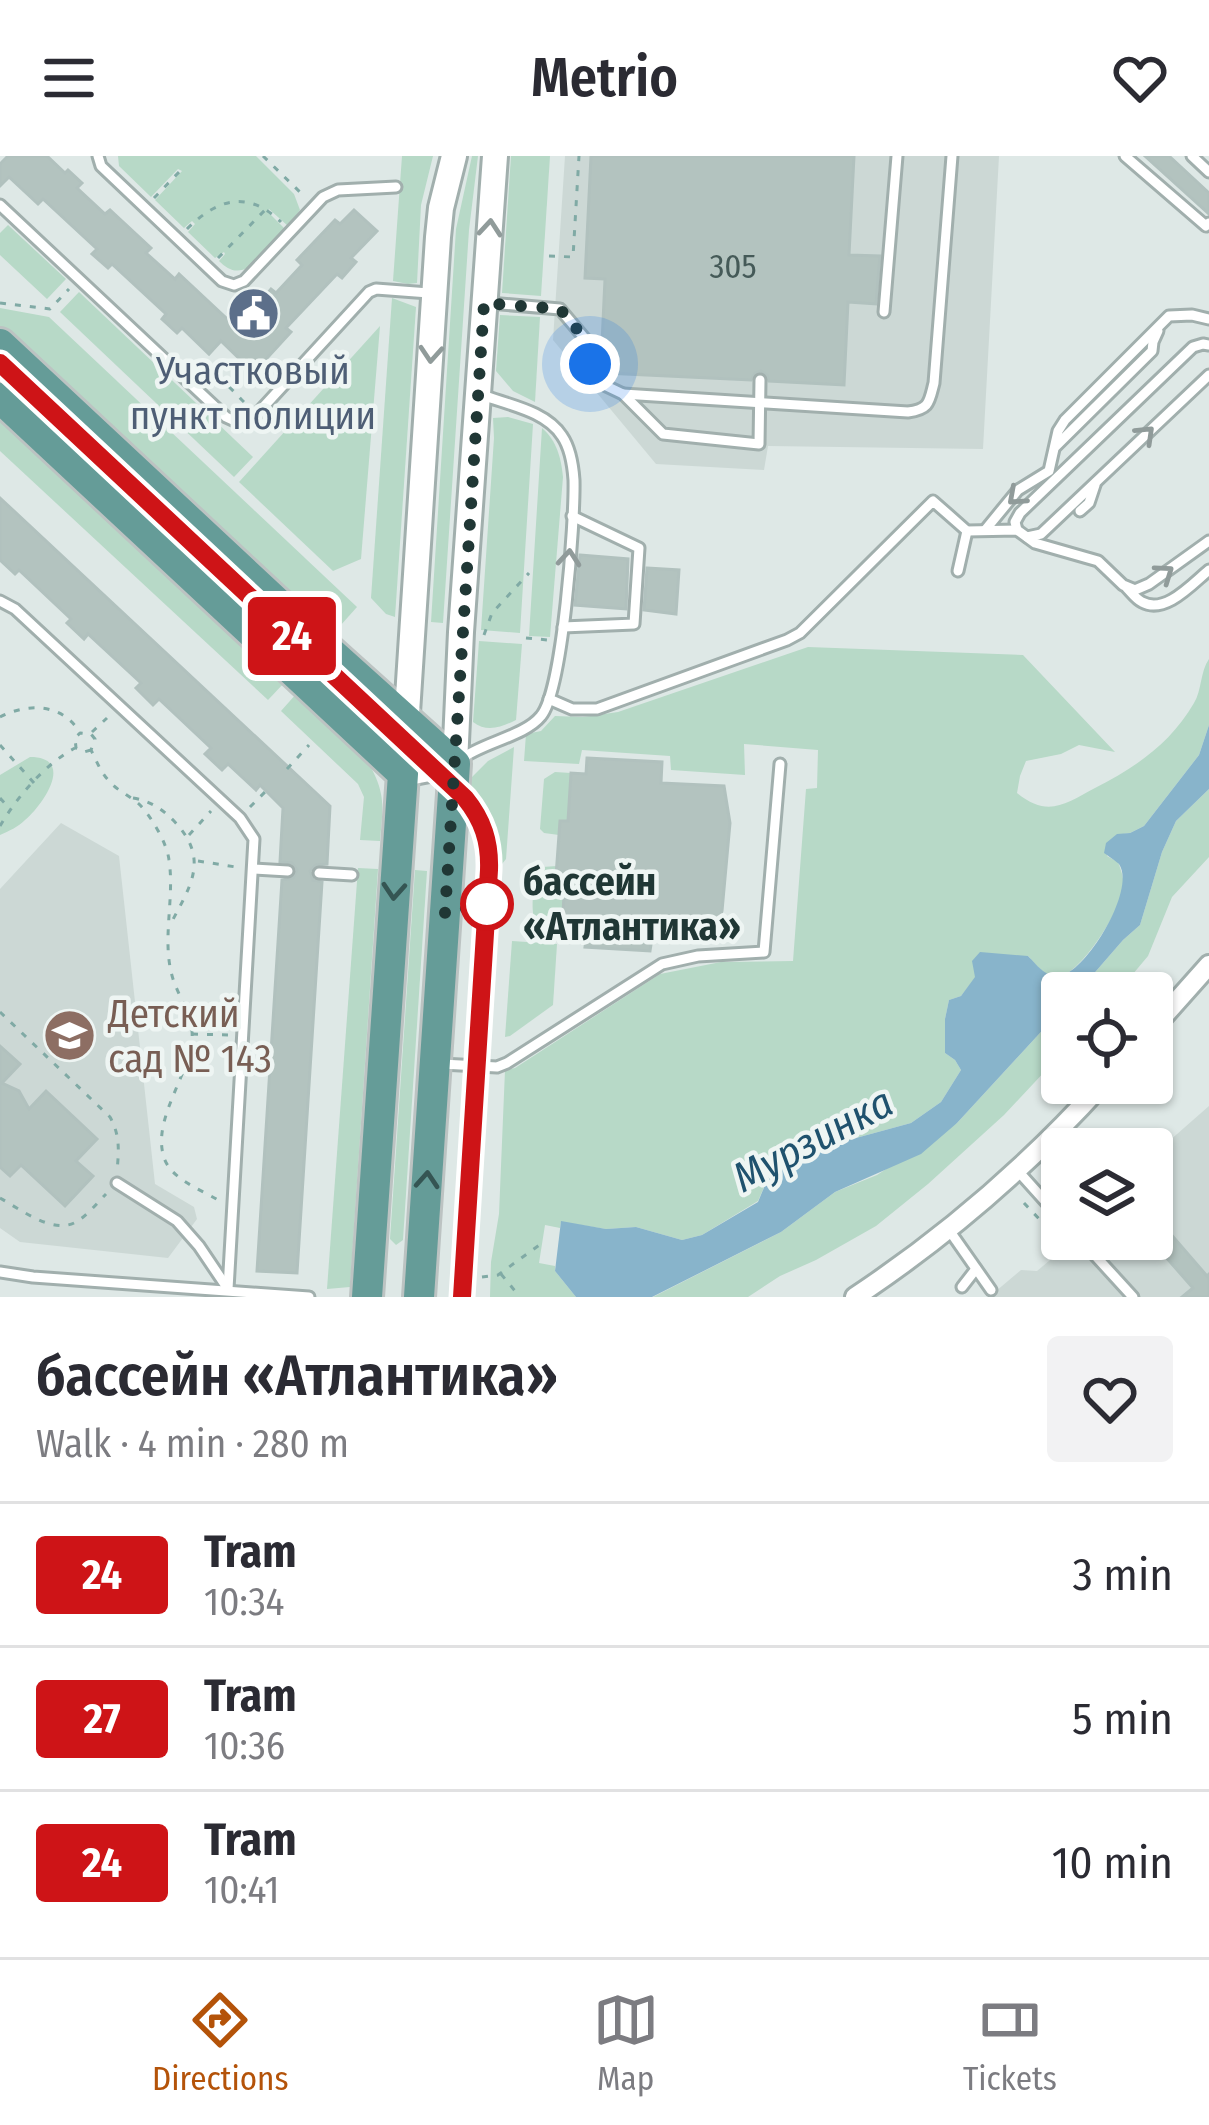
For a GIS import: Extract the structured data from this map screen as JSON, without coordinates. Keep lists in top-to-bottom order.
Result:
{
  "water": ["Мурзинка"],
  "places": {
    "public building": ["Участковый пункт полиции"],
    "other": ["бассейн «Атлантика»"],
    "school or university": ["Детский сад № 143"]
  },
  "lines": ["tram line 24"],
  "house_numbers": ["305"],
  "page": {
    "header": "Metrio",
    "on_map": "24",
    "heading": ["бассейн «Атлантика»", "Walk · 4 min · 280 m"],
    "list": [
      {
        "mark": "24",
        "name": "Tram",
        "note": "10:34",
        "value": "3 min"
      },
      {
        "mark": "27",
        "name": "Tram",
        "note": "10:36",
        "value": "5 min"
      },
      {
        "mark": "24",
        "name": "Tram",
        "note": "10:41",
        "value": "10 min"
      }
    ],
    "tabs": ["Directions", "Map", "Tickets"]
  }
}
